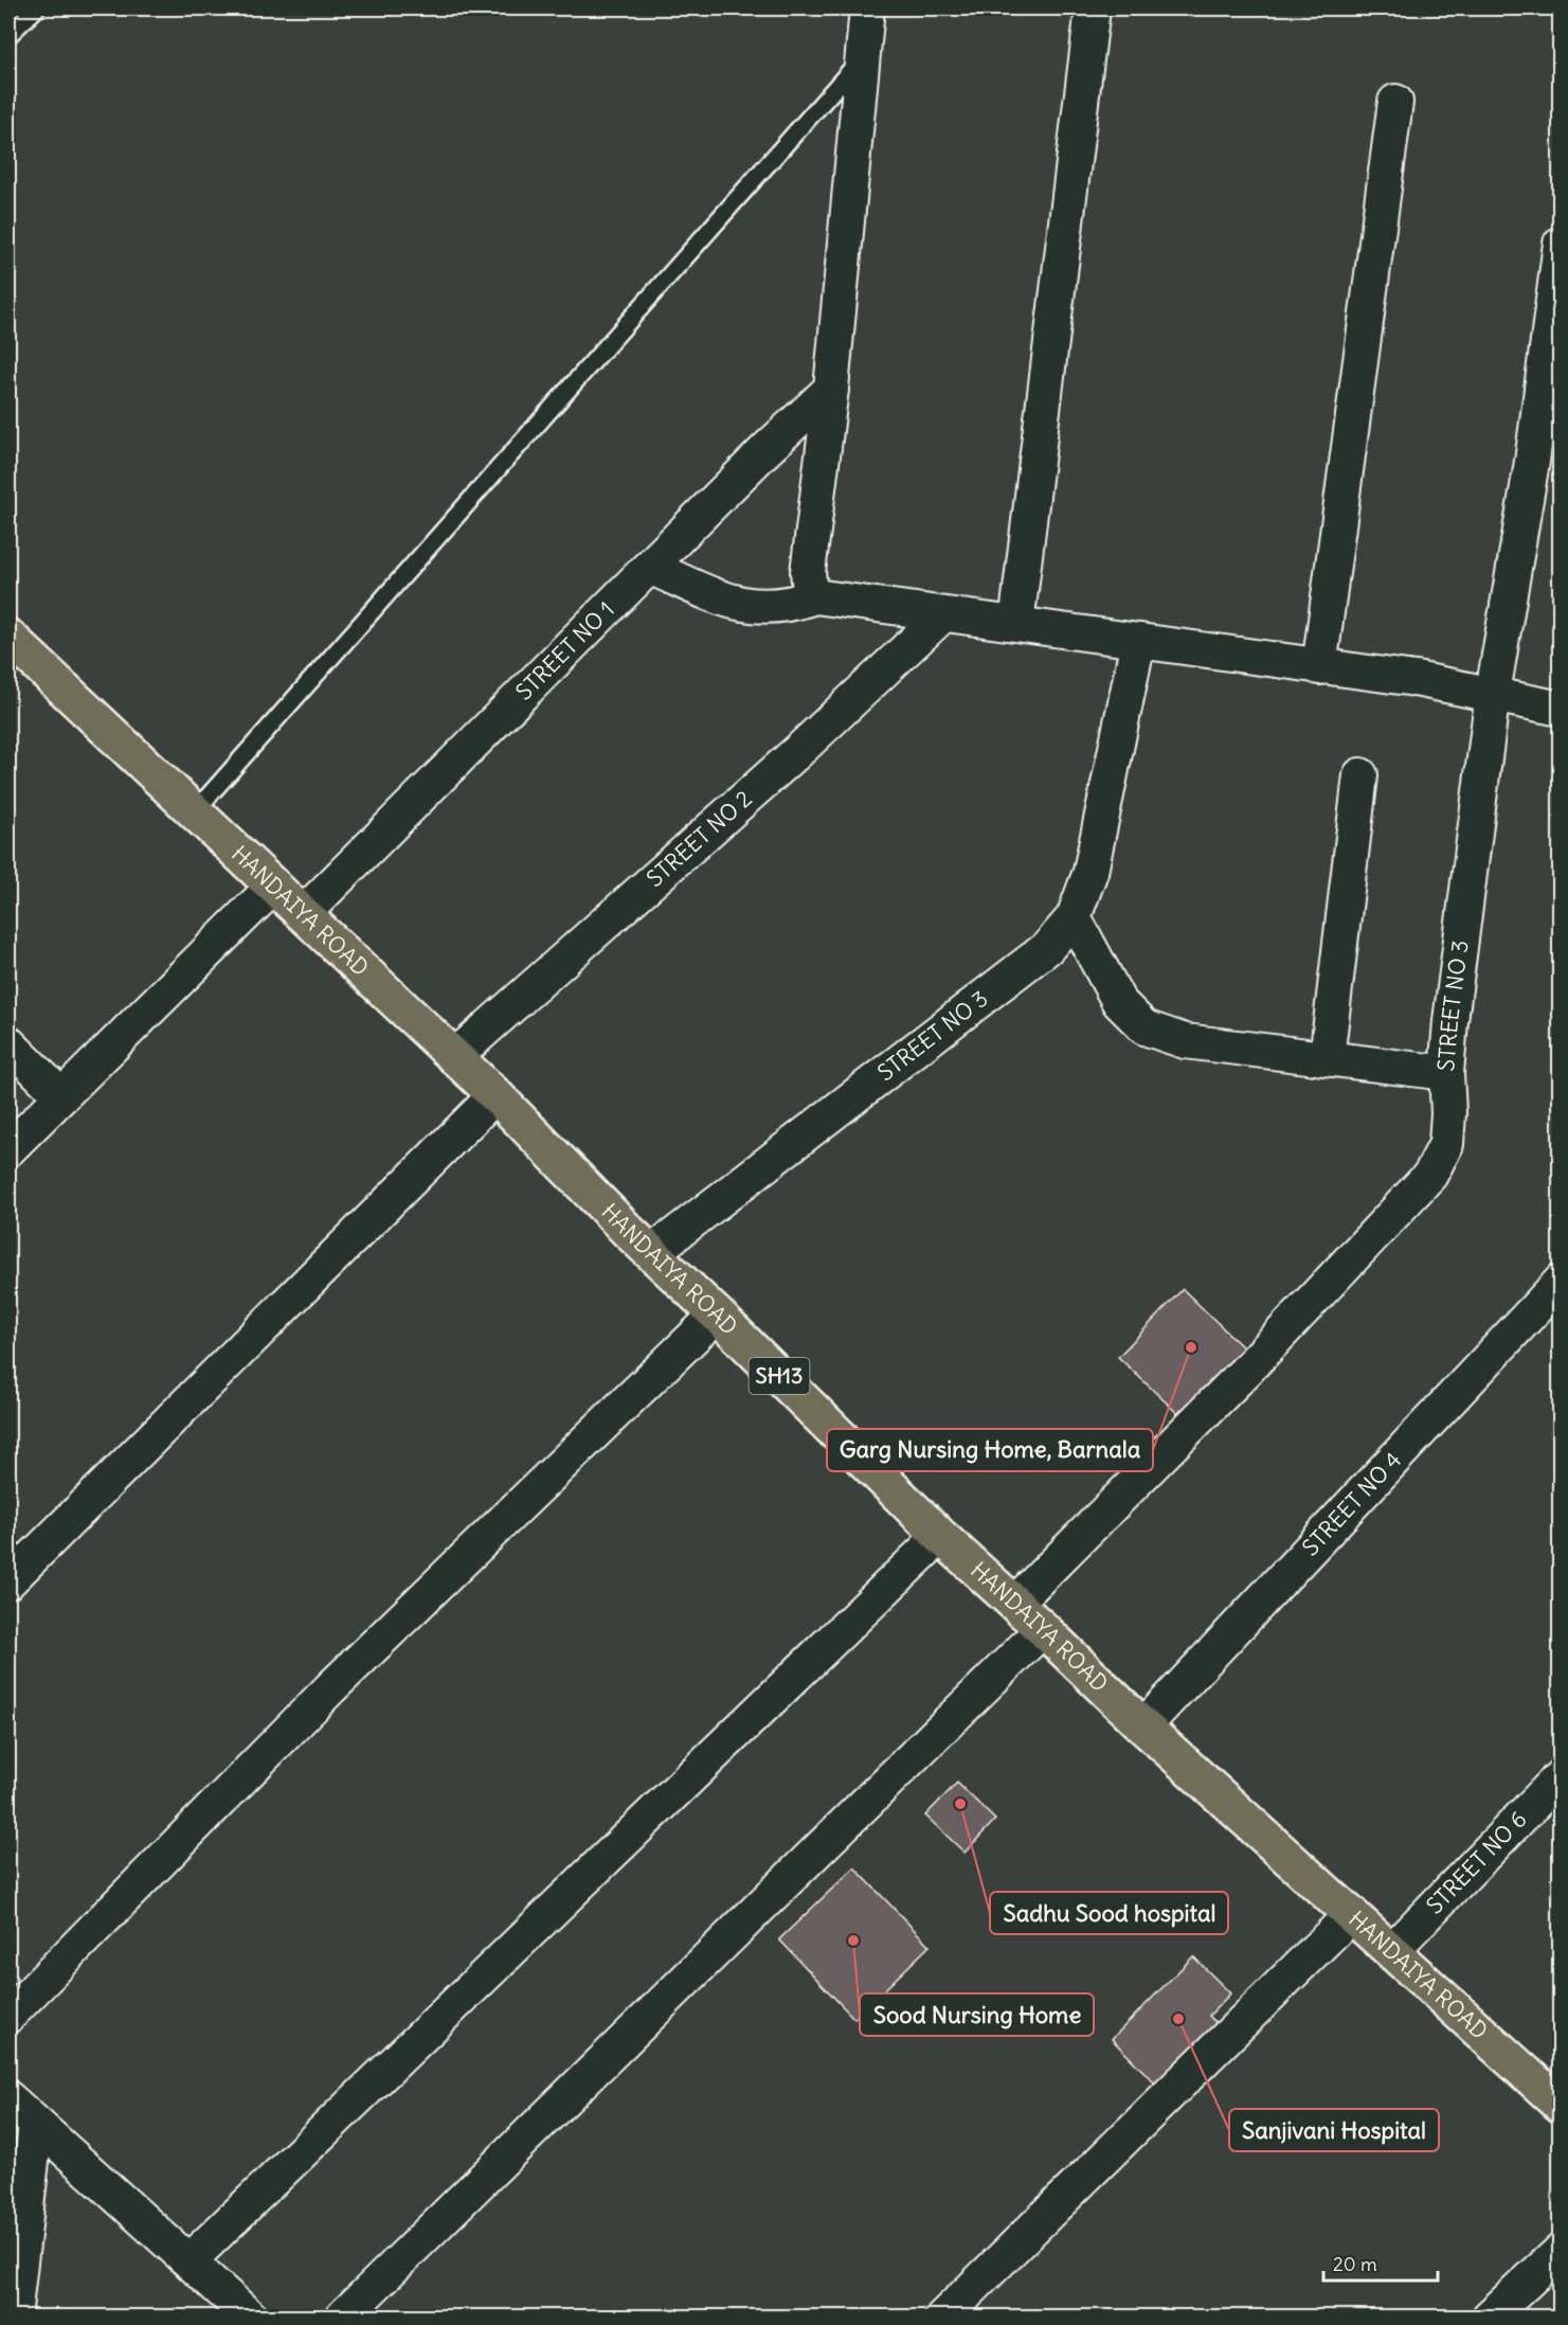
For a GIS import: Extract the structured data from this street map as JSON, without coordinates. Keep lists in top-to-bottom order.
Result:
{
  "streets": {
    "main road": ["HANDAIYA ROAD", "SH13"],
    "street": [
      "STREET NO 1",
      "STREET NO 2",
      "STREET NO 3",
      "STREET NO 4",
      "STREET NO 6"
    ]
  },
  "crossings": [
    ["STREET NO 1", "HANDAIYA ROAD"],
    ["STREET NO 2", "HANDAIYA ROAD"],
    ["HANDAIYA ROAD", "STREET NO 3"],
    ["HANDAIYA ROAD", "STREET NO 4"],
    ["HANDAIYA ROAD", "STREET NO 6"]
  ],
  "places": [
    "Garg Nursing Home, Barnala",
    "Sadhu Sood hospital",
    "Sood Nursing Home",
    "Sanjivani Hospital"
  ],
  "scale_bar": "20 m"
}
